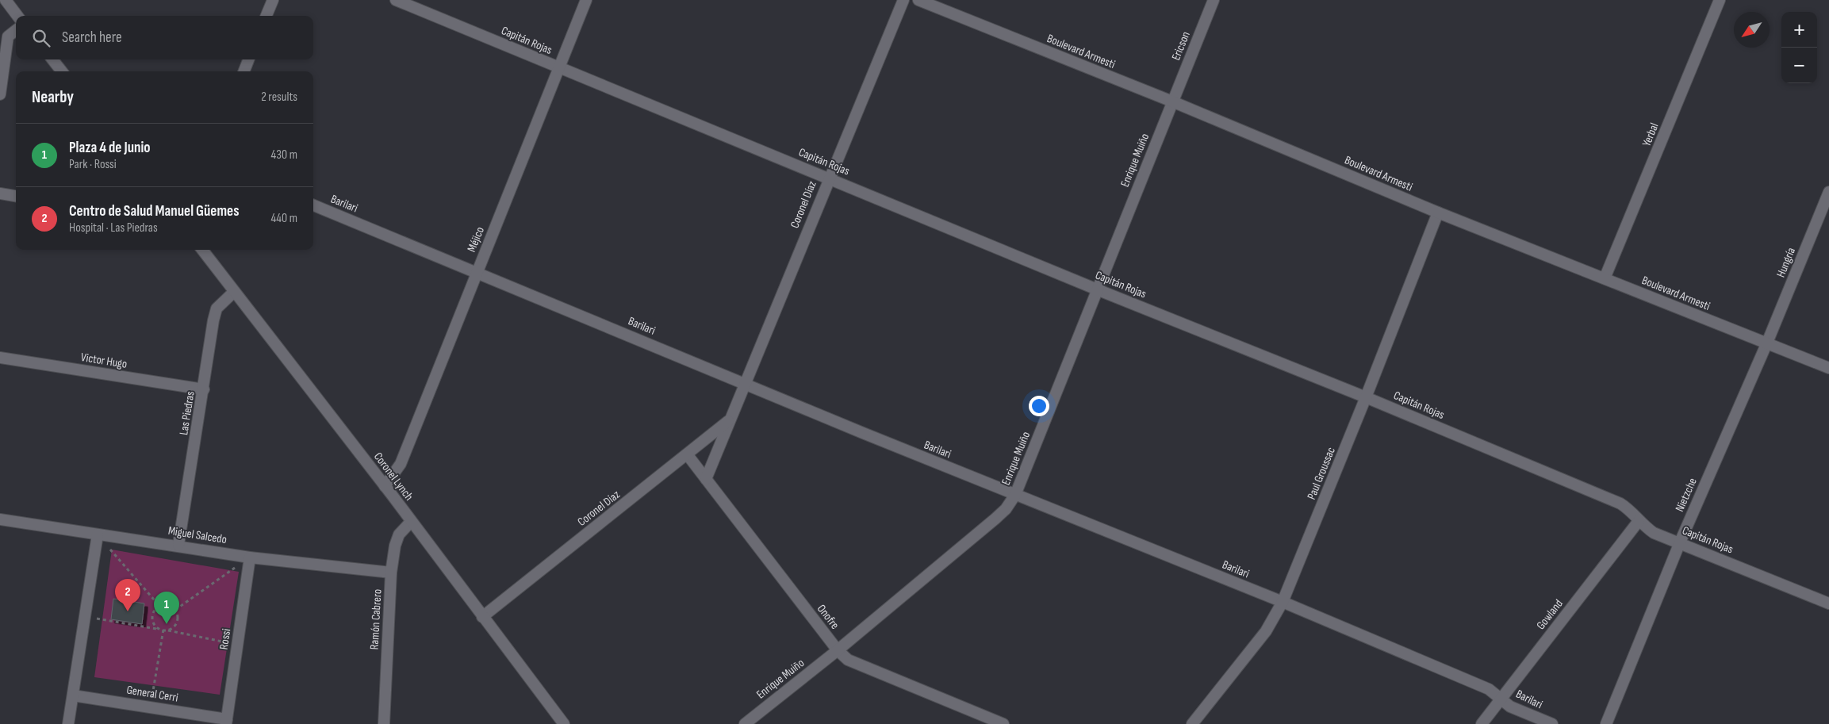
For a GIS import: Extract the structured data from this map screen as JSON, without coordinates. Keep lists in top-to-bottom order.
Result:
{
  "streets": {
    "street": [
      "Capitán Rojas",
      "Ericson",
      "Boulevard Armesti",
      "Yerbal",
      "Enrique Muiño",
      "Barilari",
      "Coronel Díaz",
      "Méjico",
      "Hungría",
      "Victor Hugo",
      "Las Piedras",
      "Paul Groussac",
      "Coronel Lynch",
      "Nietzche",
      "Miguel Salcedo",
      "Gowland",
      "Onofre",
      "Ramón Cabrero",
      "Rossi",
      "General Cerri"
    ]
  },
  "crossings": [
    ["Capitán Rojas", "Enrique Muiño"],
    ["Capitán Rojas", "Coronel Díaz"],
    ["Capitán Rojas", "Méjico"],
    ["Capitán Rojas", "Paul Groussac"],
    ["Capitán Rojas", "Nietzche"],
    ["Capitán Rojas", "Gowland"],
    ["Ericson", "Boulevard Armesti"],
    ["Ericson", "Enrique Muiño"],
    ["Boulevard Armesti", "Yerbal"],
    ["Boulevard Armesti", "Enrique Muiño"],
    ["Boulevard Armesti", "Hungría"],
    ["Boulevard Armesti", "Paul Groussac"],
    ["Boulevard Armesti", "Nietzche"],
    ["Enrique Muiño", "Barilari"],
    ["Enrique Muiño", "Onofre"],
    ["Barilari", "Coronel Díaz"],
    ["Barilari", "Méjico"],
    ["Barilari", "Paul Groussac"],
    ["Barilari", "Gowland"],
    ["Coronel Díaz", "Coronel Lynch"],
    ["Coronel Díaz", "Onofre"],
    ["Méjico", "Coronel Lynch"],
    ["Hungría", "Nietzche"],
    ["Victor Hugo", "Las Piedras"],
    ["Las Piedras", "Coronel Lynch"],
    ["Las Piedras", "Miguel Salcedo"],
    ["Coronel Lynch", "Ramón Cabrero"],
    ["Miguel Salcedo", "Ramón Cabrero"],
    ["Miguel Salcedo", "Rossi"],
    ["Rossi", "General Cerri"]
  ],
  "north": "bottom left",
  "page": {
    "map_buttons": ["+", "−"],
    "search": "Search here",
    "heading": ["Nearby", "2 results"],
    "list": [
      {
        "mark": "1",
        "name": "Plaza 4 de Junio",
        "note": "Park · Rossi",
        "value": "430 m"
      },
      {
        "mark": "2",
        "name": "Centro de Salud Manuel Güemes",
        "note": "Hospital · Las Piedras",
        "value": "440 m"
      }
    ],
    "pins": ["2", "1"]
  }
}
